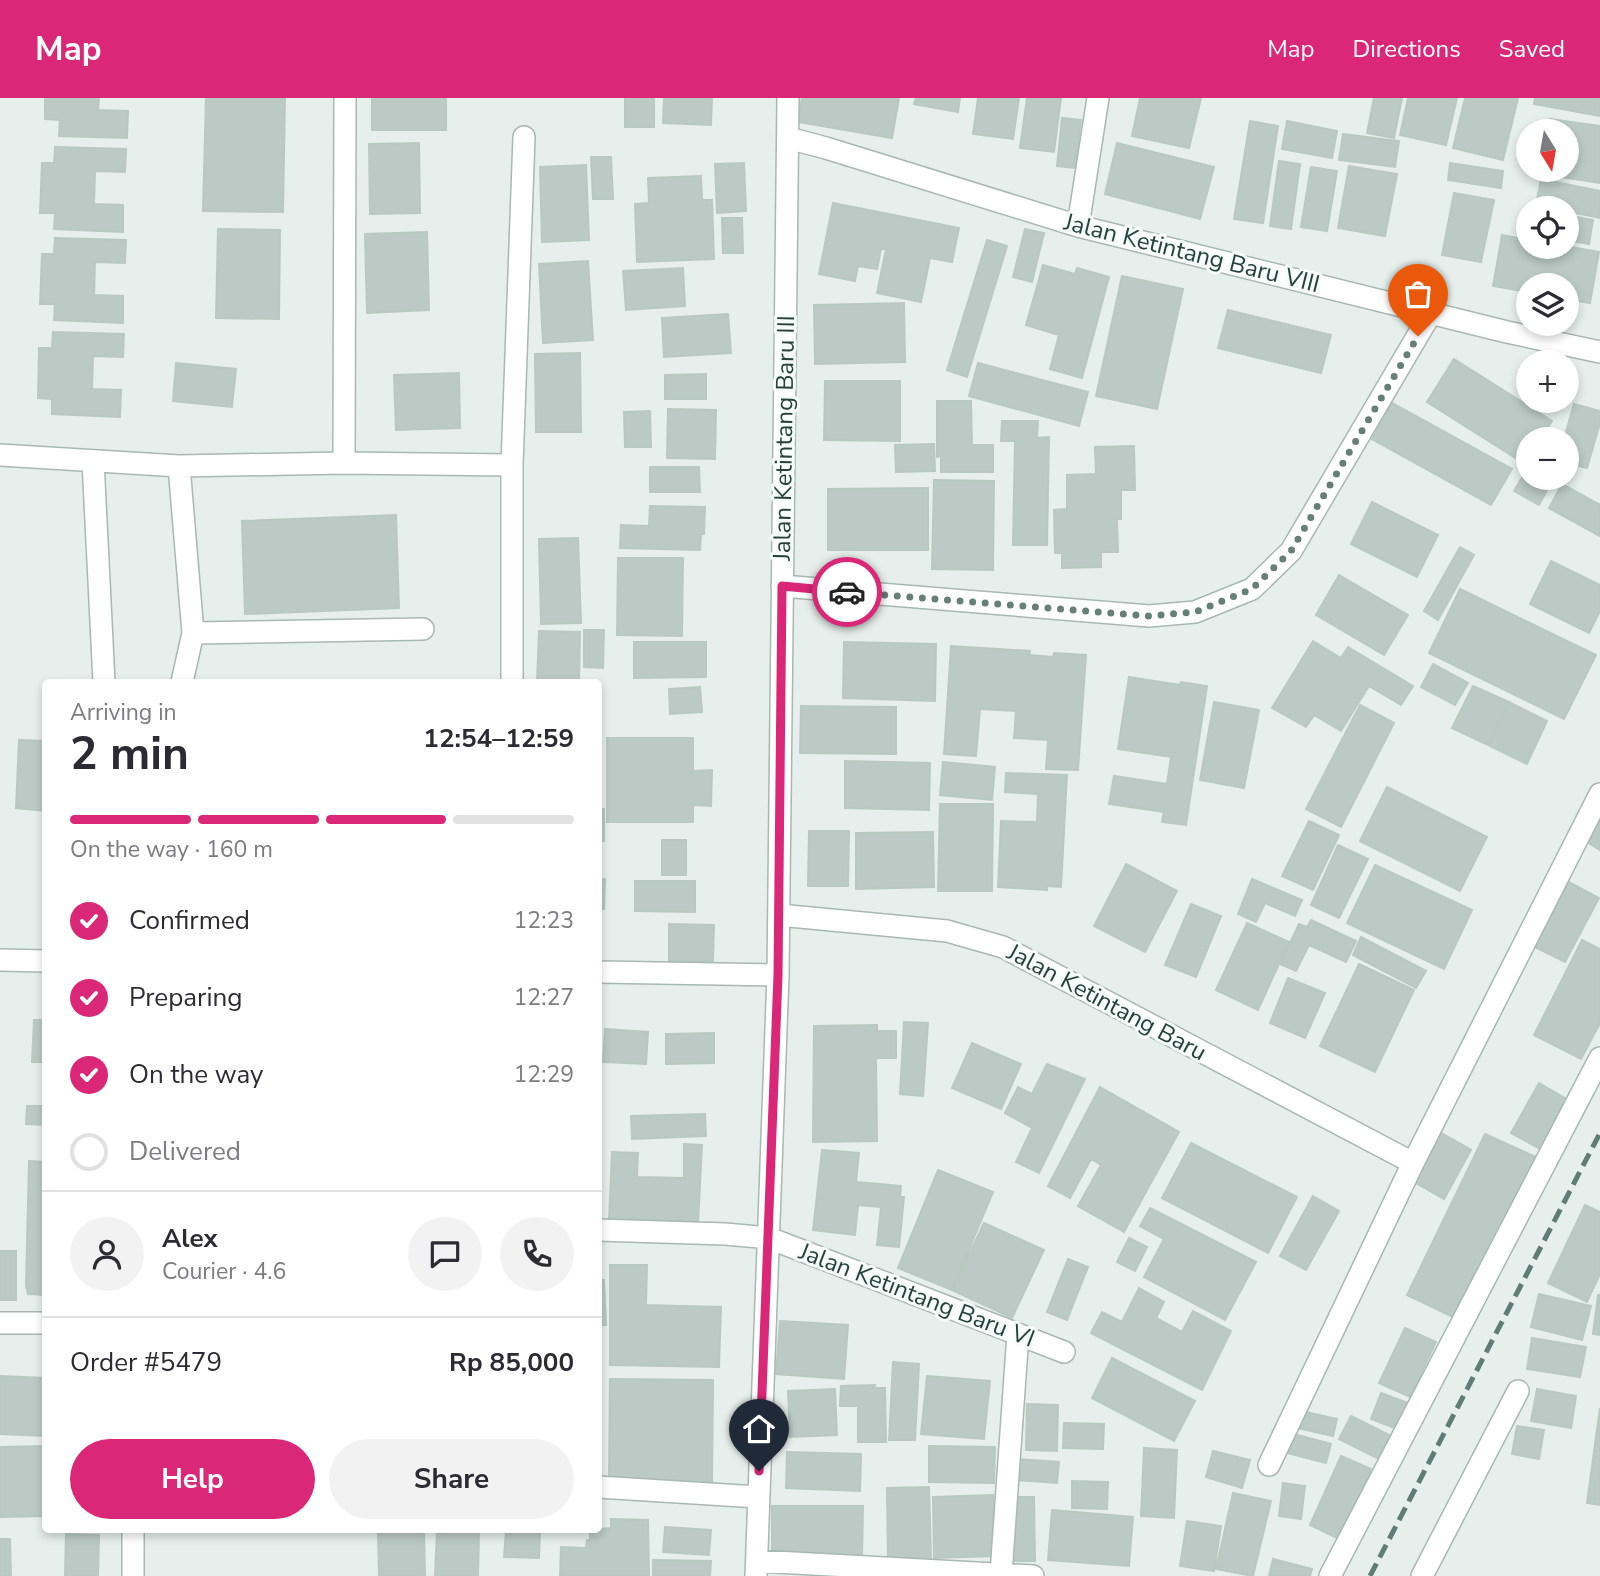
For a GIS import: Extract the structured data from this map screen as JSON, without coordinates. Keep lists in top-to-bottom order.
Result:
{
  "streets": {
    "street": [
      "Jalan Ketintang Baru VIII",
      "Jalan Ketintang Baru III",
      "Jalan Ketintang Baru",
      "Jalan Ketintang Baru VI"
    ]
  },
  "crossings": [
    ["Jalan Ketintang Baru VIII", "Jalan Ketintang Baru III"],
    ["Jalan Ketintang Baru III", "Jalan Ketintang Baru"],
    ["Jalan Ketintang Baru III", "Jalan Ketintang Baru VI"]
  ],
  "north": "bottom",
  "page": {
    "header": "Map",
    "nav": ["Map", "Directions", "Saved"],
    "map_buttons": ["+", "−"],
    "heading": ["2 min", "Arriving in", "12:54–12:59"],
    "panel": [
      "Alex",
      "Courier · 4.6",
      "Order #5479",
      "Rp 85,000"
    ],
    "bar": "On the way · 160 m",
    "list": [
      ["Confirmed", "12:23"],
      ["Preparing", "12:27"],
      ["On the way", "12:29"],
      "Delivered"
    ],
    "buttons": ["Help", "Share"]
  }
}
